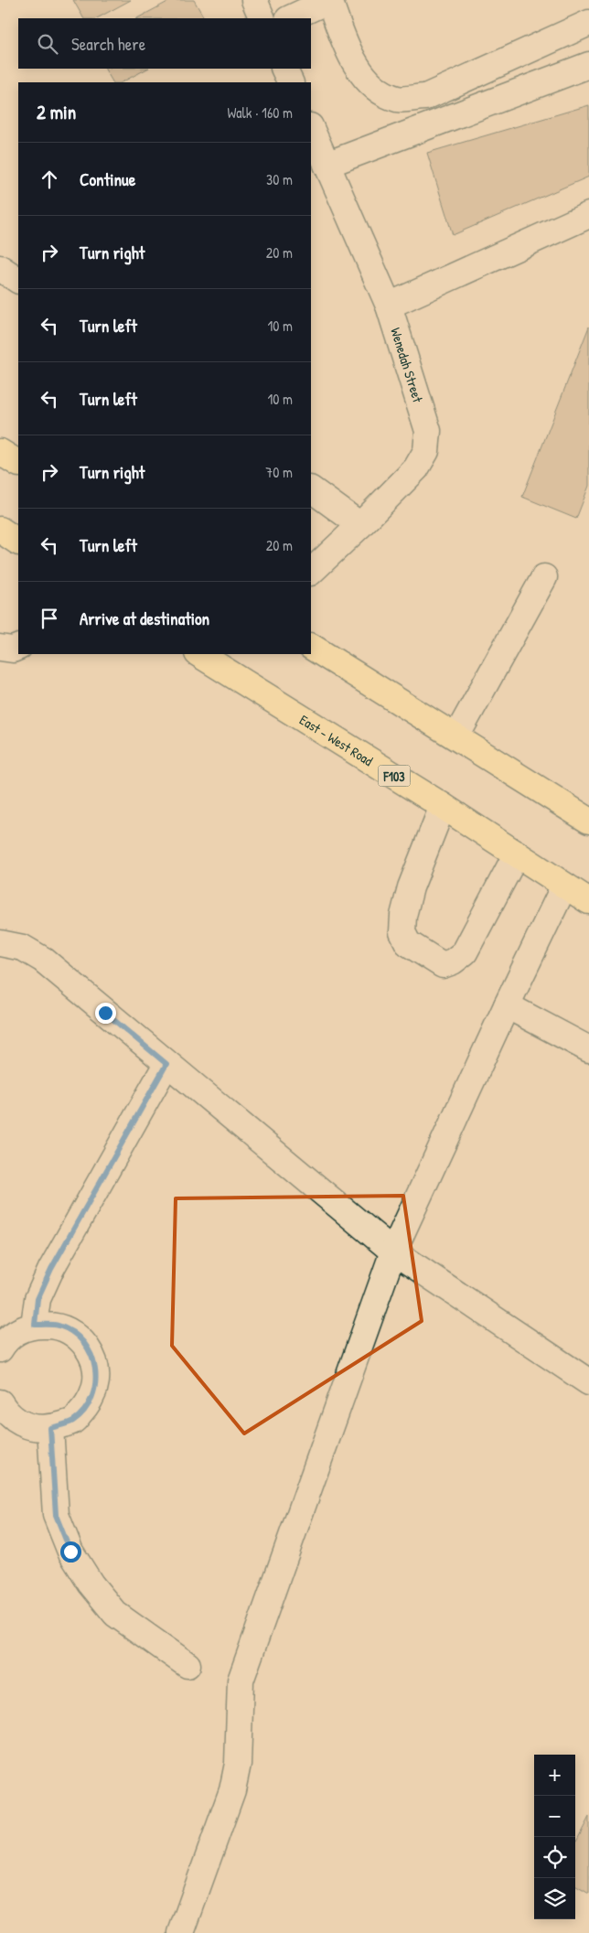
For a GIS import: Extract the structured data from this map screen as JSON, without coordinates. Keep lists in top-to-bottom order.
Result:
{
  "streets": {
    "main road": ["East - West Road", "F103"],
    "street": ["Wenedah Street"]
  },
  "page": {
    "search": "Search here",
    "heading": ["2 min", "Walk · 160 m"],
    "list": [
      ["Continue", "30 m"],
      ["Turn right", "20 m"],
      ["Turn left", "10 m"],
      ["Turn left", "10 m"],
      ["Turn right", "70 m"],
      ["Turn left", "20 m"],
      "Arrive at destination"
    ],
    "map_buttons": ["+", "−"]
  }
}
